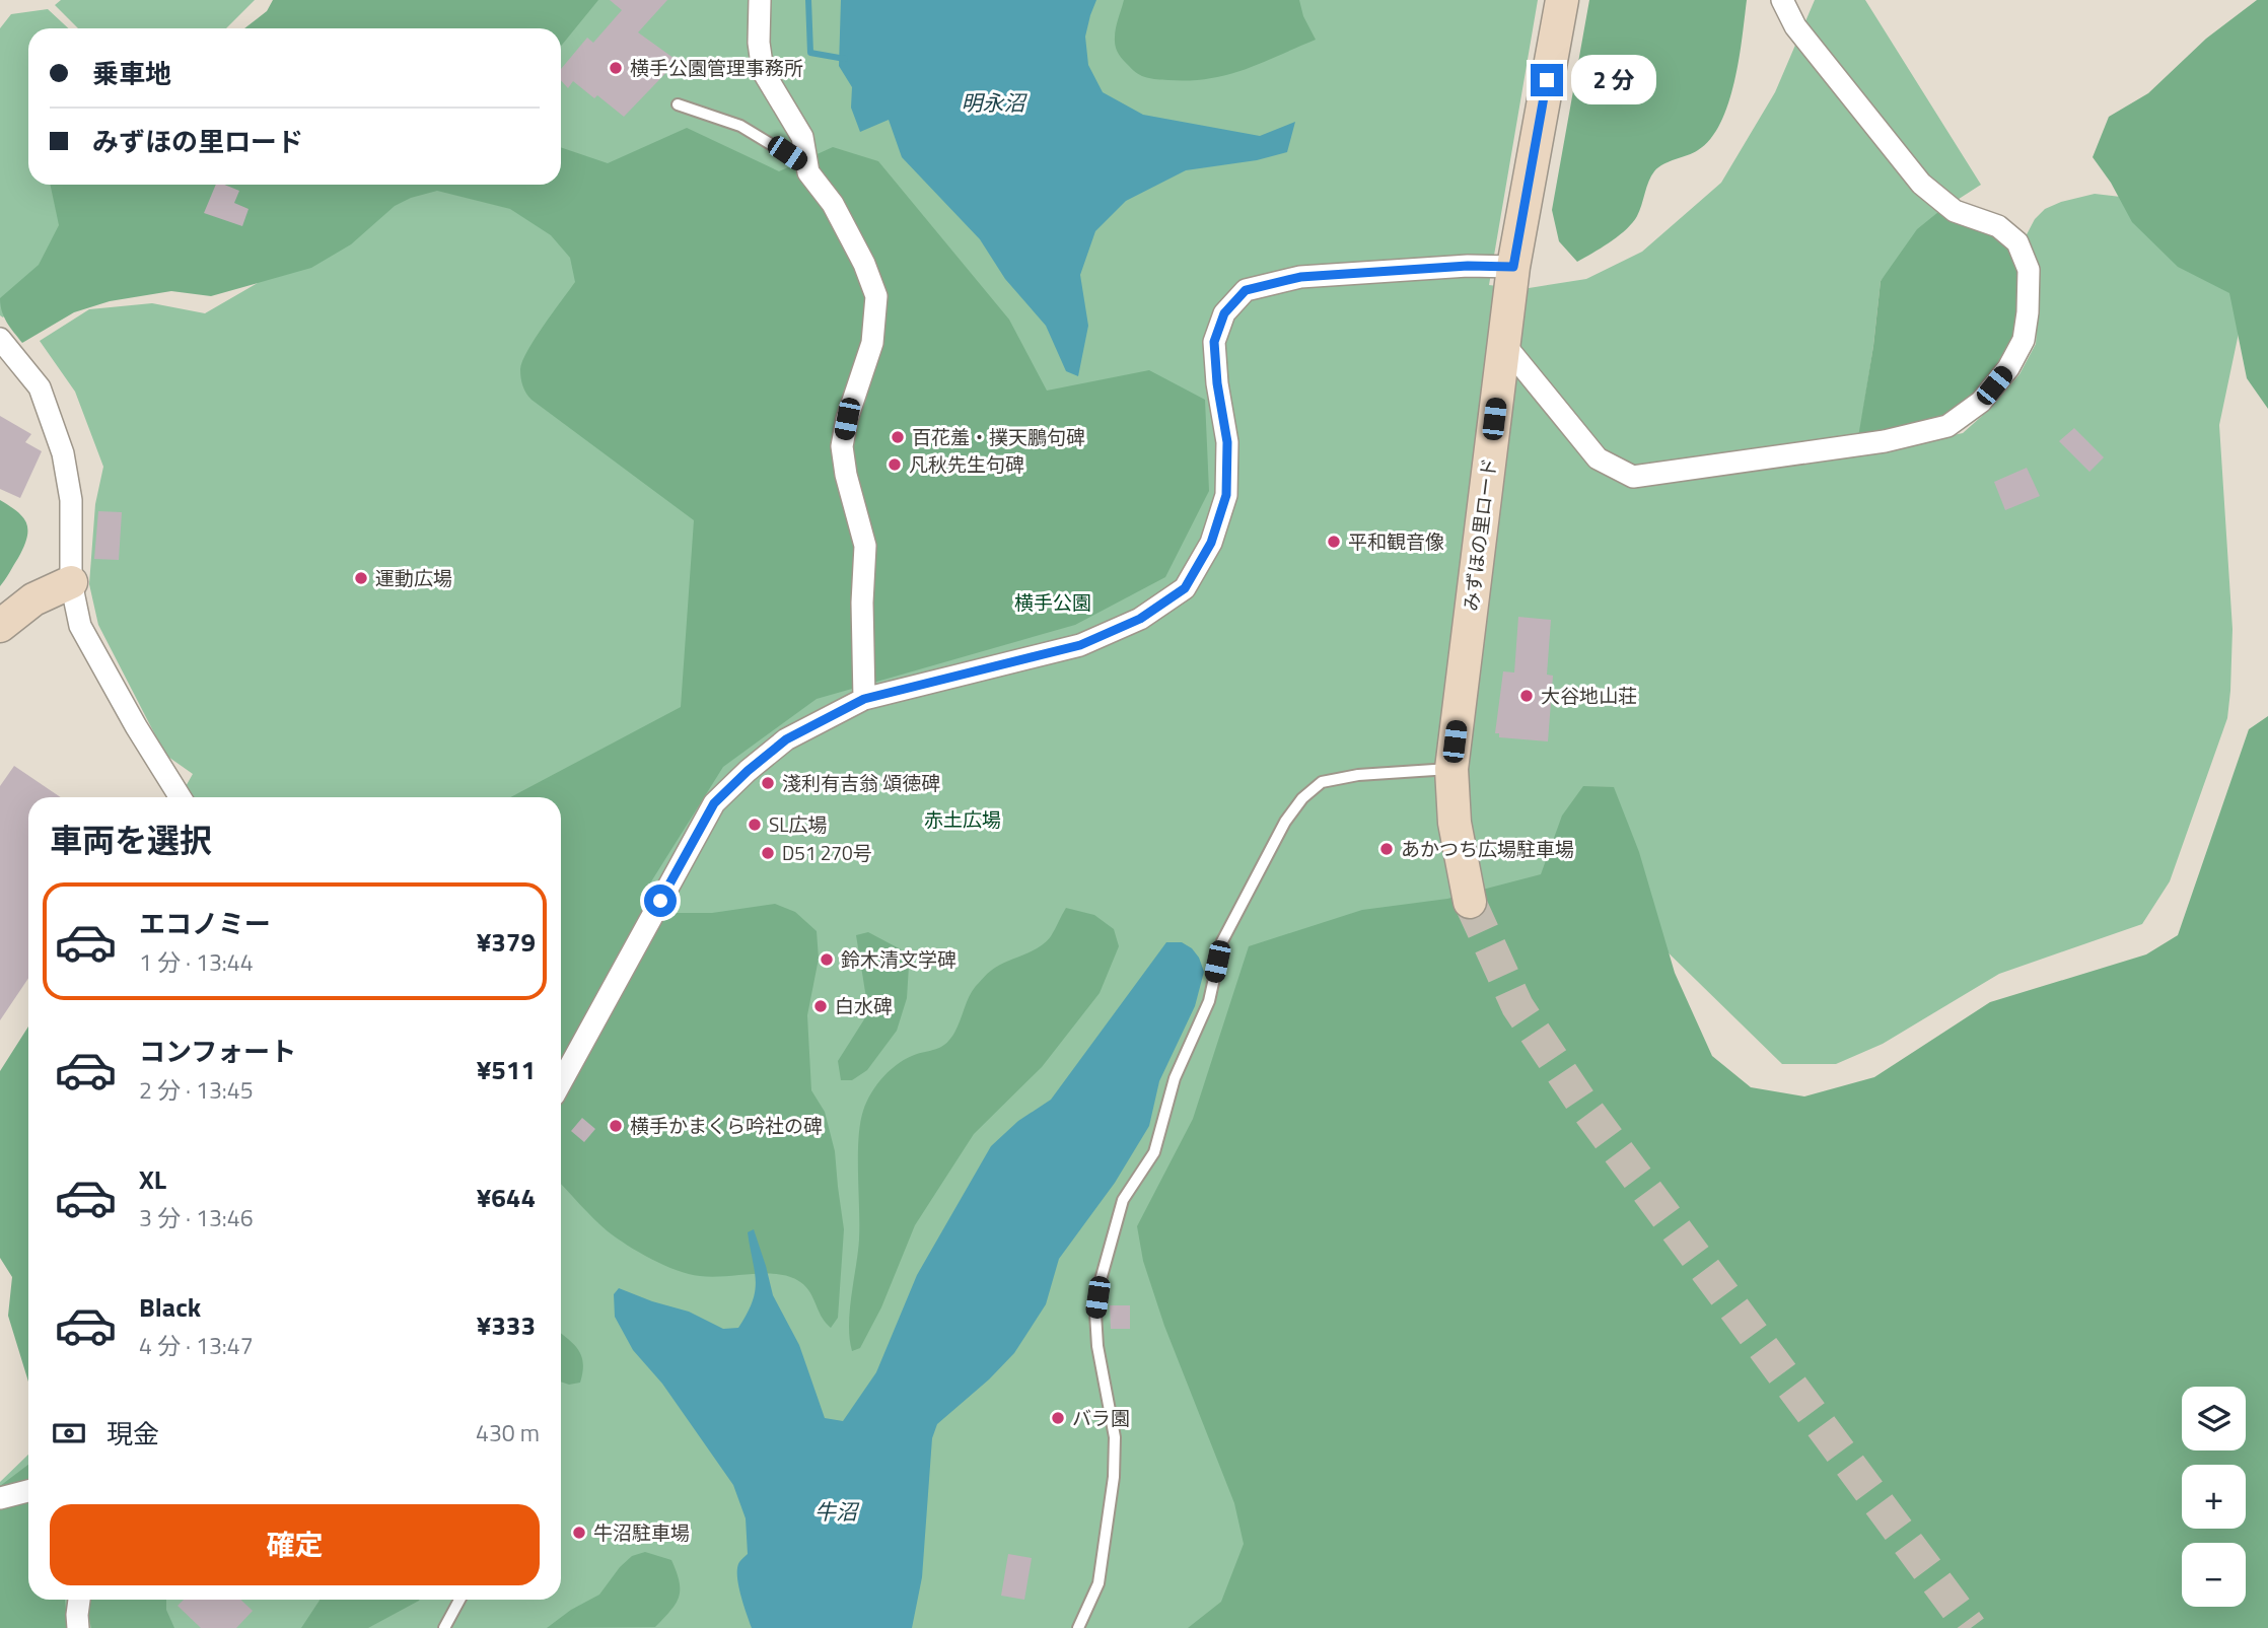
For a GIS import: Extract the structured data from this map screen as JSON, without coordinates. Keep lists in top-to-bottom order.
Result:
{
  "streets": {
    "street": ["みずほの里ロード"]
  },
  "water": ["明永沼", "牛沼"],
  "parks": ["横手公園", "赤土広場"],
  "places": [
    "横手公園管理事務所",
    "百花羞・撲天鵬句碑",
    "凡秋先生句碑",
    "平和観音像",
    "運動広場",
    "大谷地山荘",
    "淺利有吉翁 頌徳碑",
    "SL広場",
    "あかつち広場駐車場",
    "D51 270号",
    "鈴木清文学碑",
    "白水碑",
    "横手かまくら吟社の碑",
    "バラ園",
    "牛沼駐車場"
  ],
  "page": {
    "banner": ["乗車地", "みずほの里ロード"],
    "bubble": "2 分",
    "heading": "車両を選択",
    "list": [
      {
        "name": "エコノミー",
        "note": "1 分 · 13:44",
        "value": "¥379"
      },
      {
        "name": "コンフォート",
        "note": "2 分 · 13:45",
        "value": "¥511"
      },
      {
        "name": "XL",
        "note": "3 分 · 13:46",
        "value": "¥644"
      },
      {
        "name": "Black",
        "note": "4 分 · 13:47",
        "value": "¥333"
      }
    ],
    "map_buttons": ["+", "−"],
    "pay": ["現金", "430 m"],
    "buttons": "確定"
  }
}
